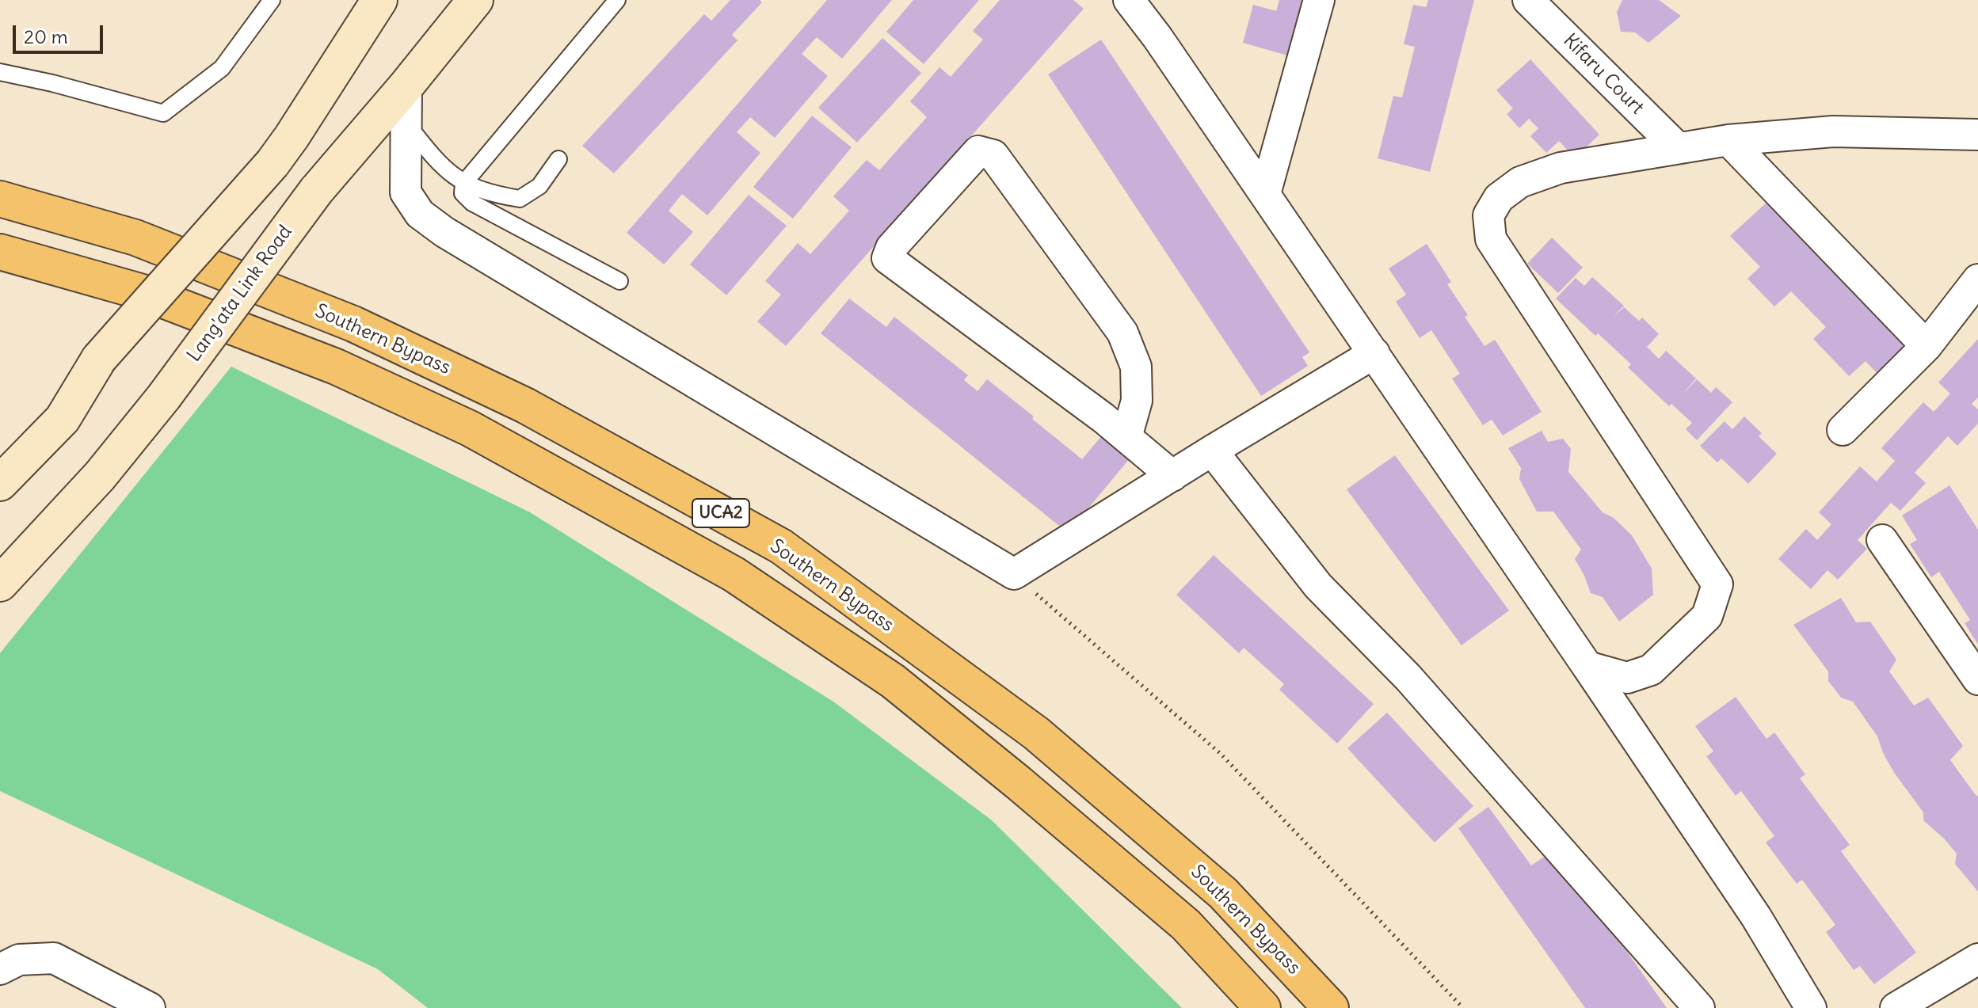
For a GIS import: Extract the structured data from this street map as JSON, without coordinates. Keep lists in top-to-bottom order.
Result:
{
  "streets": {
    "highway": ["Southern Bypass", "UCA2"],
    "main road": ["Lang'ata Link Road"],
    "street": ["Kifaru Court"]
  },
  "scale_bar": "20 m"
}
